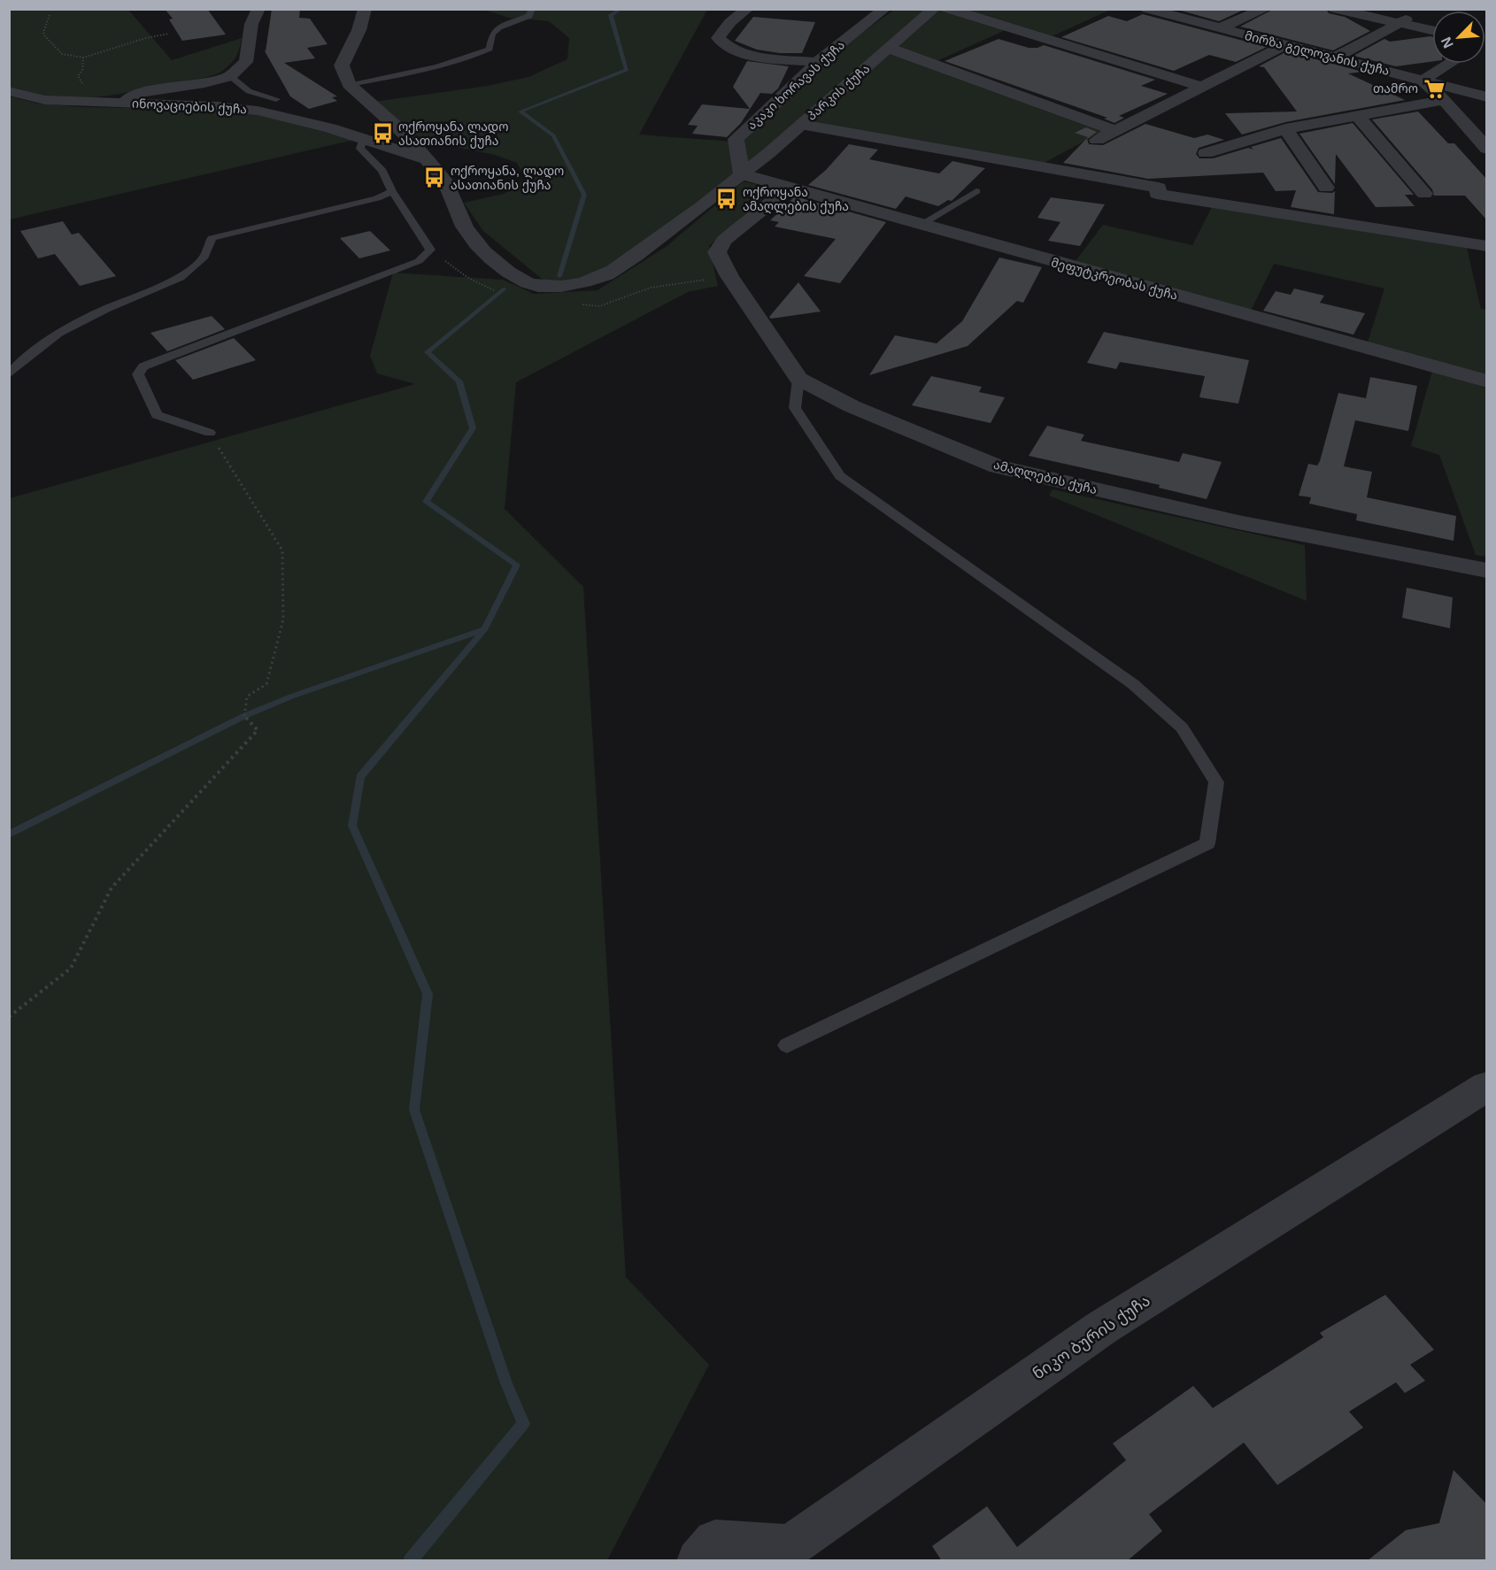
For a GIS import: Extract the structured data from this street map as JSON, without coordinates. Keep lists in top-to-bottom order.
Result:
{
  "streets": {
    "street": [
      "მირზა გელოვანის ქუჩა",
      "აკაკი ხორავას ქუჩა",
      "პარკის ქუჩა",
      "ინოვაციების ქუჩა",
      "მეფუტკრეობას ქუჩა",
      "ამაღლების ქუჩა",
      "ნიკო ბურის ქუჩა"
    ]
  },
  "crossings": [
    ["აკაკი ხორავას ქუჩა", "პარკის ქუჩა"],
    ["აკაკი ხორავას ქუჩა", "მეფუტკრეობას ქუჩა"],
    ["პარკის ქუჩა", "მეფუტკრეობას ქუჩა"],
    ["მეფუტკრეობას ქუჩა", "ამაღლების ქუჩა"]
  ],
  "places": {
    "supermarket": ["თამრო"],
    "bus stop": ["ოქროყანა ლადო ასათიანის ქუჩა", "ოქროყანა, ლადო ასათიანის ქუჩა", "ოქროყანა ამაღლების ქუჩა"]
  },
  "north": "bottom left"
}
